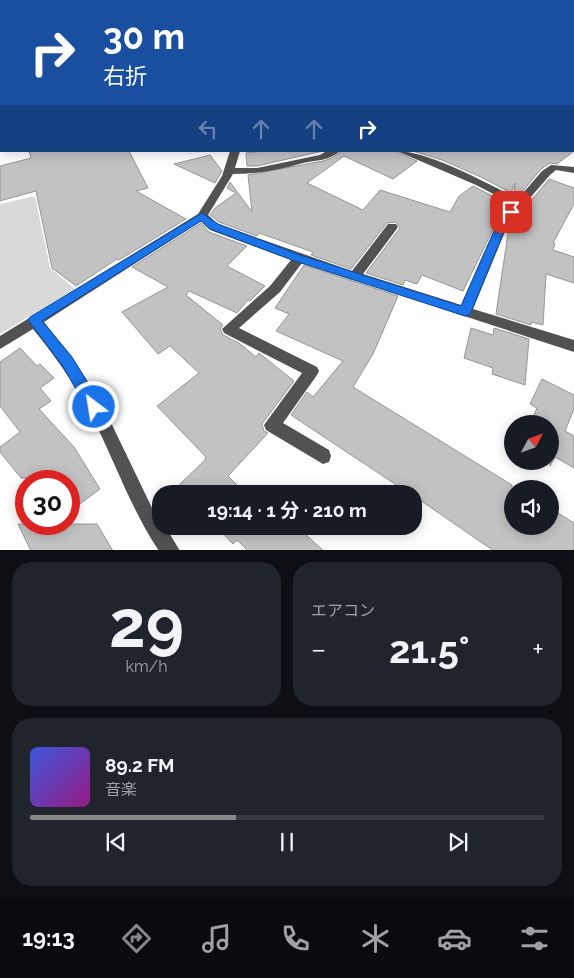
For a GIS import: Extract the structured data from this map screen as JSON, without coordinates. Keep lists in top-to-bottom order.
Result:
{
  "north": "top right",
  "page": {
    "turn": ["30 m", "右折"],
    "limit": "30",
    "trip": "19:14 · 1 分 · 210 m",
    "tile": [
      ["29", "km/h"],
      "エアコン"
    ],
    "heat": ["−", "21.5°", "+"],
    "song": ["89.2 FM", "音楽"],
    "tabs": "19:13"
  }
}
